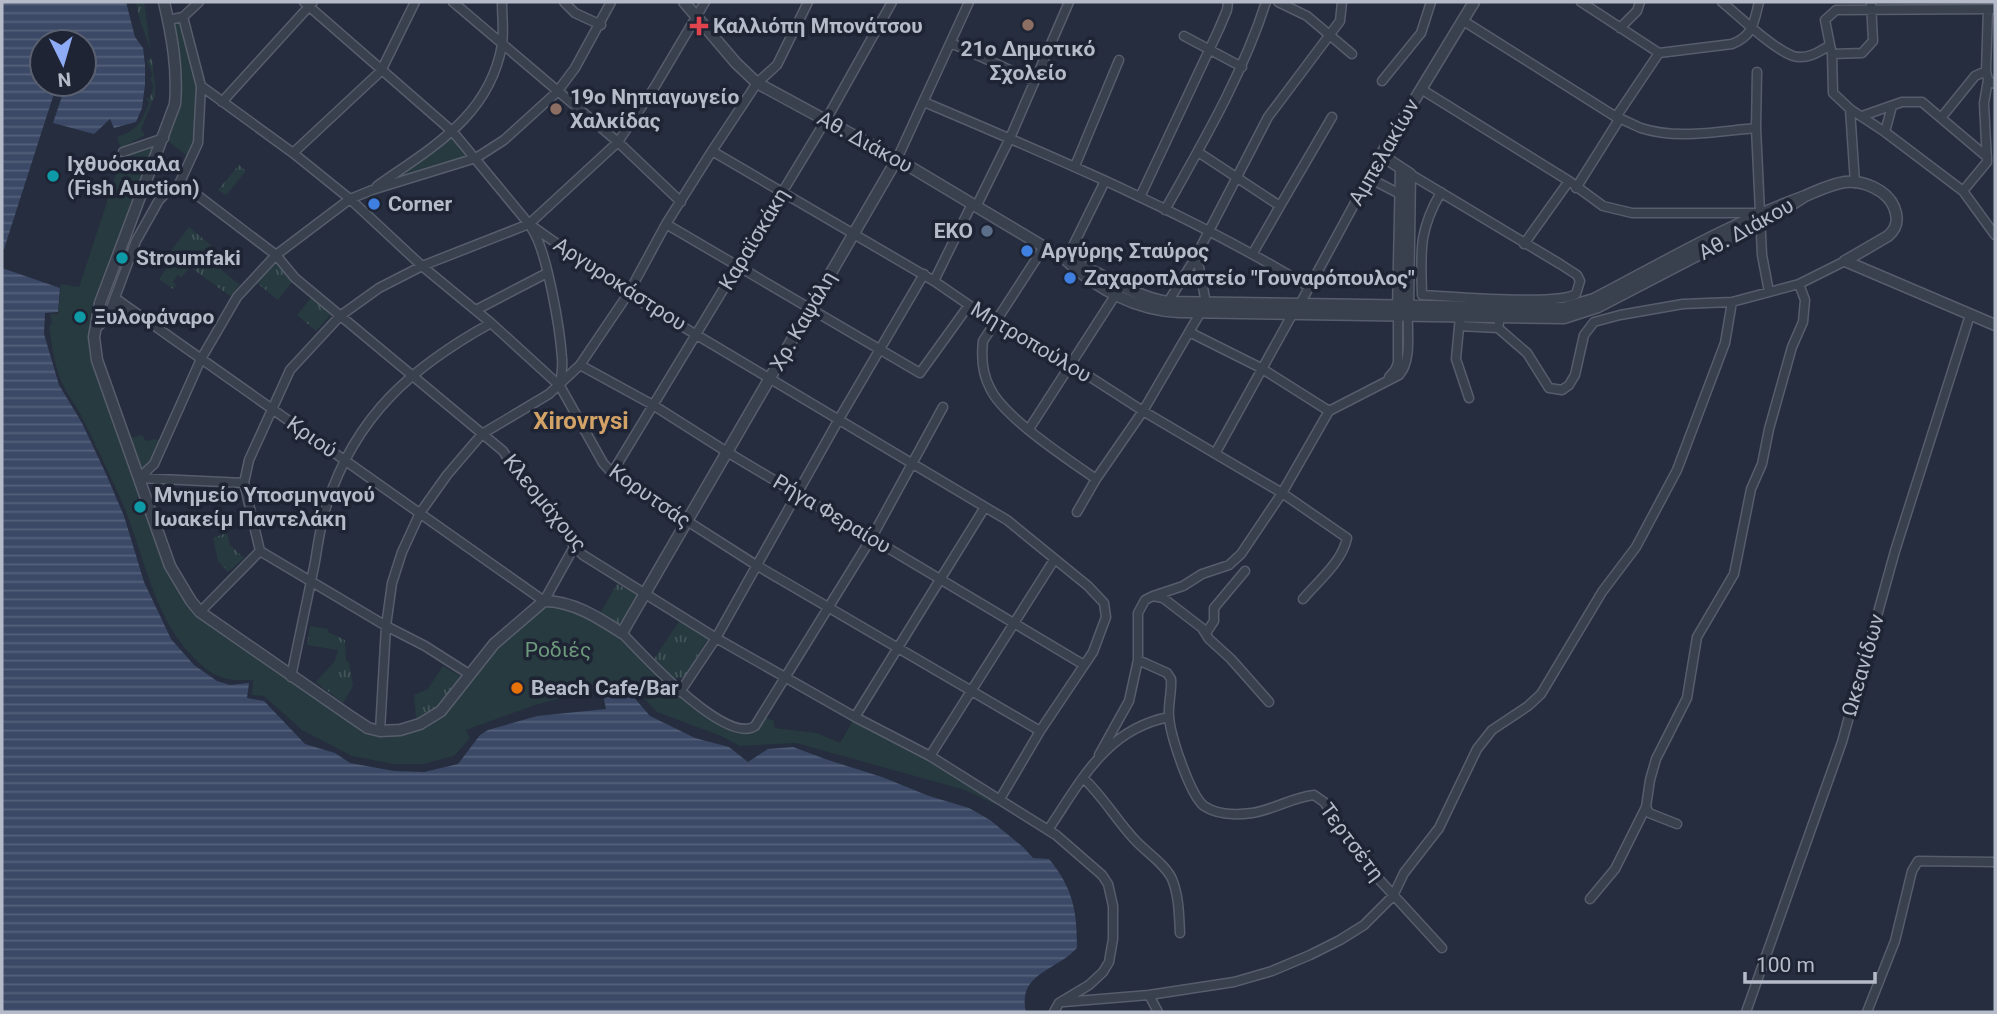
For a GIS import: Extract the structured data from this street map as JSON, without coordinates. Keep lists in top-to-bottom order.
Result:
{
  "streets": {
    "street": [
      "Αθ. Διάκου",
      "Αμπελακίων",
      "Καραϊσκάκη",
      "Αργυροκάστρου",
      "Χρ. Καψάλη",
      "Μητροπούλου",
      "Κριού",
      "Κορυτσάς",
      "Κλεομάχους",
      "Ρήγα Φεραίου",
      "Ωκεανίδων",
      "Τερτσέτη"
    ]
  },
  "crossings": [
    ["Αθ. Διάκου", "Αμπελακίων"],
    ["Αθ. Διάκου", "Καραϊσκάκη"],
    ["Αθ. Διάκου", "Χρ. Καψάλη"],
    ["Καραϊσκάκη", "Αργυροκάστρου"],
    ["Καραϊσκάκη", "Μητροπούλου"],
    ["Καραϊσκάκη", "Κορυτσάς"],
    ["Καραϊσκάκη", "Ρήγα Φεραίου"],
    ["Αργυροκάστρου", "Χρ. Καψάλη"],
    ["Αργυροκάστρου", "Ρήγα Φεραίου"],
    ["Χρ. Καψάλη", "Μητροπούλου"],
    ["Χρ. Καψάλη", "Κορυτσάς"],
    ["Χρ. Καψάλη", "Κλεομάχους"],
    ["Χρ. Καψάλη", "Ρήγα Φεραίου"]
  ],
  "districts": ["Xirovrysi"],
  "parks": ["Ροδιές"],
  "places": {
    "other": [
      "21ο Δημοτικό Σχολείο",
      "19ο Νηπιαγωγείο Χαλκίδας",
      "Ιχθυόσκαλα (Fish Auction)",
      "Corner",
      "ΕΚΟ",
      "Αργύρης Σταύρος",
      "Stroumfaki",
      "Ζαχαροπλαστείο \"Γουναρόπουλος\"",
      "Ξυλοφάναρο",
      "Μνημείο Υποσμηναγού Ιωακείμ Παντελάκη",
      "Beach Cafe/Bar"
    ],
    "health": ["Καλλιόπη Μπονάτσου"]
  },
  "scale_bar": "100 m",
  "north": "bottom"
}
